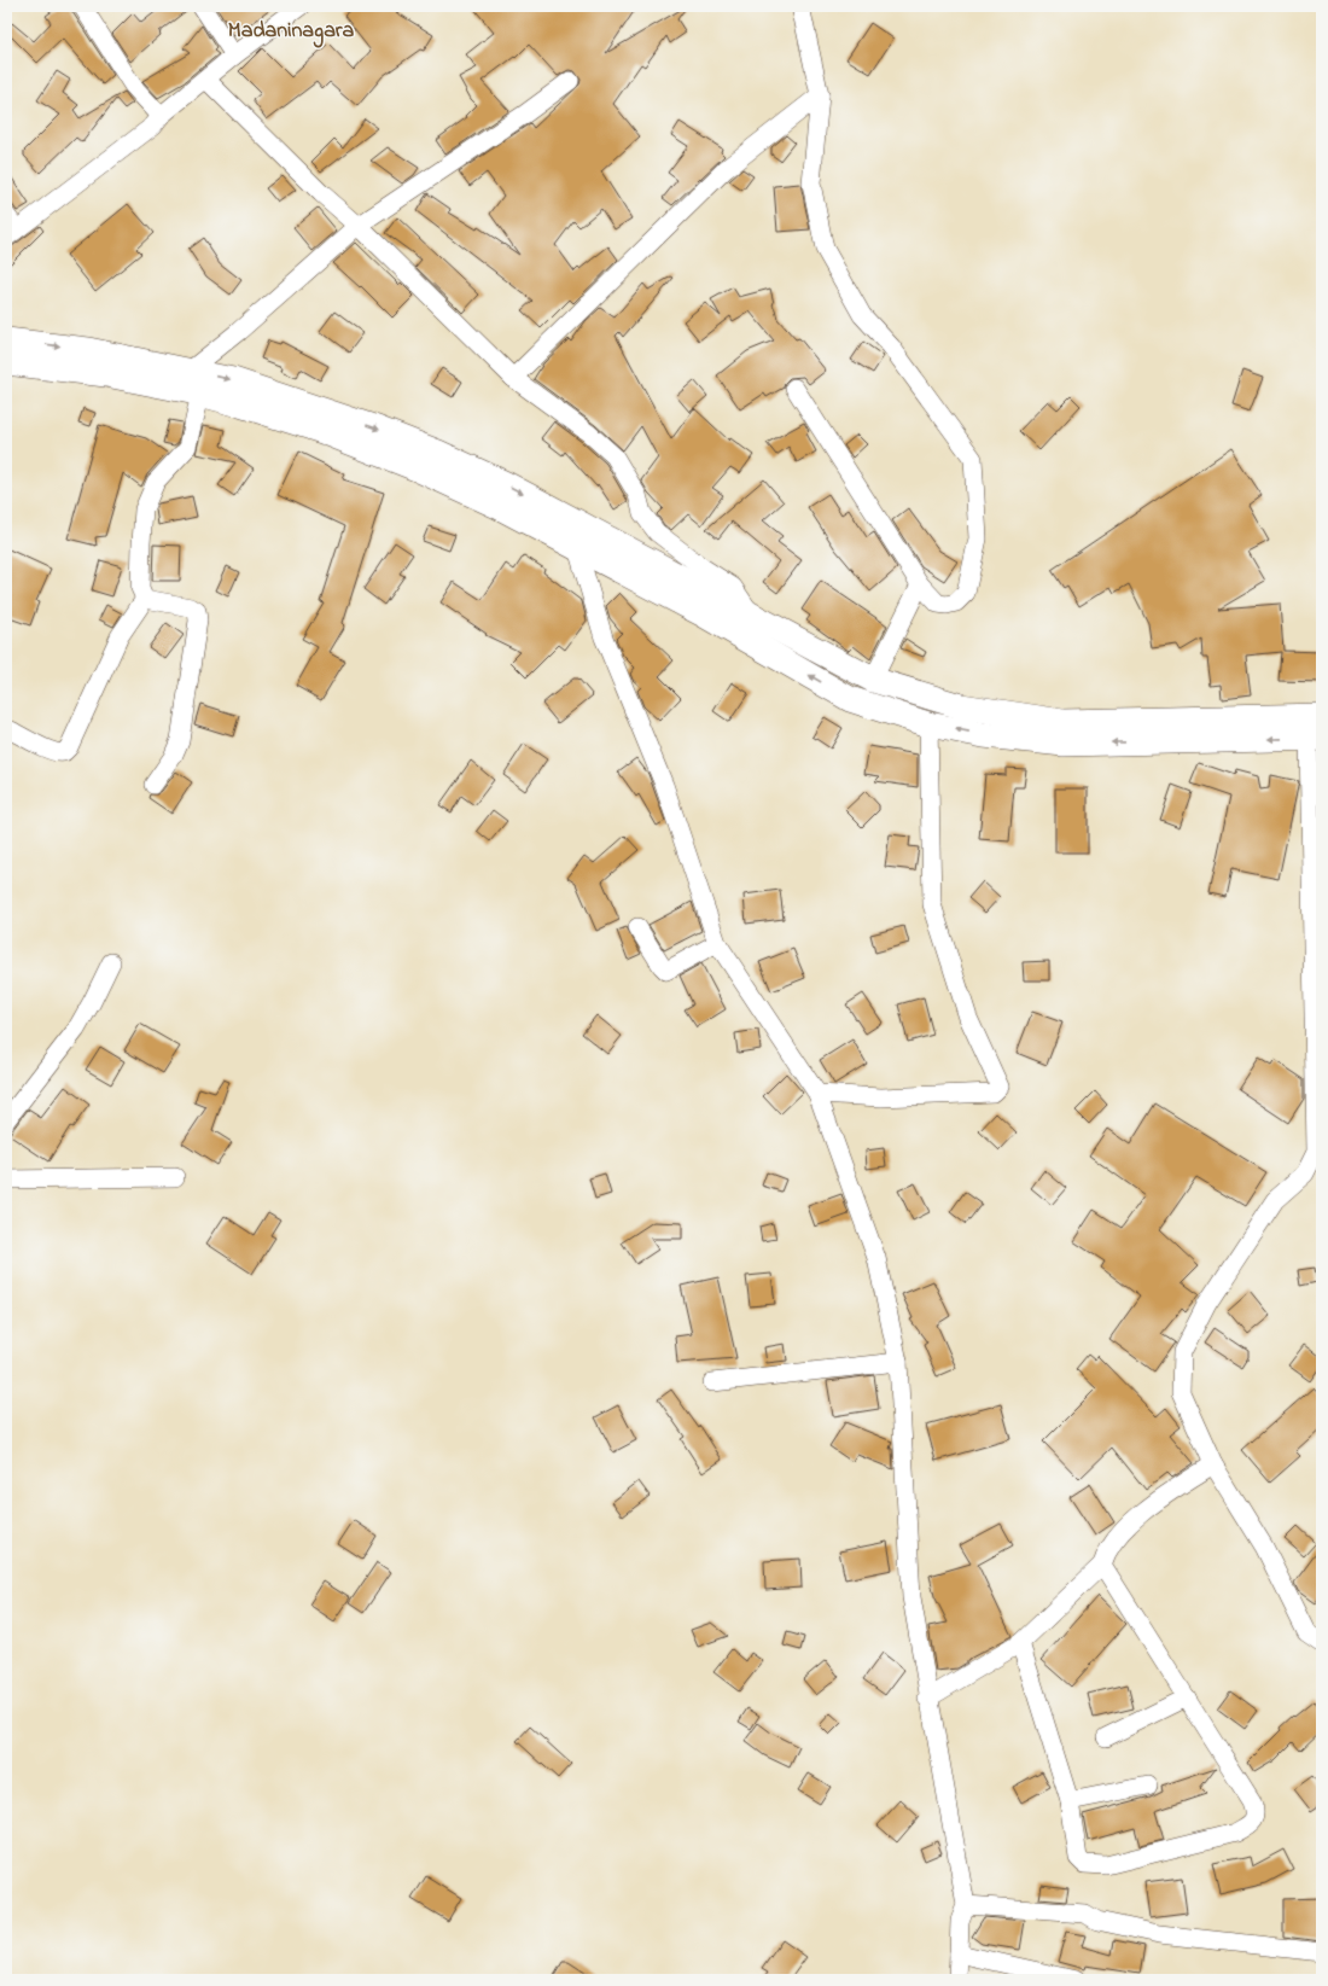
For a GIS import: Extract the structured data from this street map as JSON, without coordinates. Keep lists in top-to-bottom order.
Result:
{
  "districts": ["Madaninagara"]
}
